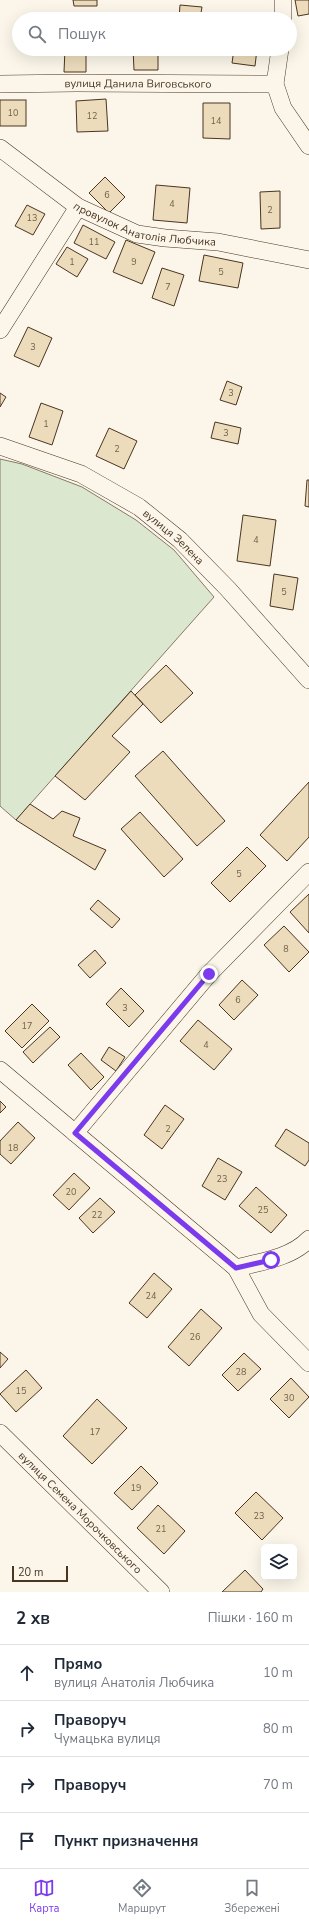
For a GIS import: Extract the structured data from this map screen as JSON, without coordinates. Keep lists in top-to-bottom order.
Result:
{
  "streets": {
    "street": [
      "вулиця Данила Виговського",
      "провулок Анатолія Любчика",
      "вулиця Зелена",
      "вулиця Семена Морочковського"
    ]
  },
  "house_numbers": [
    "10",
    "12",
    "14",
    "6",
    "4",
    "2",
    "13",
    "11",
    "1",
    "9",
    "5",
    "7",
    "3",
    "3",
    "1",
    "3",
    "2",
    "4",
    "5",
    "5",
    "8",
    "6",
    "3",
    "17",
    "4",
    "2",
    "18",
    "23",
    "20",
    "25",
    "22",
    "24",
    "26",
    "28",
    "15",
    "30",
    "17",
    "19",
    "23",
    "21"
  ],
  "scale_bar": "20 m",
  "page": {
    "search": "Пошук",
    "scale": "20 m",
    "heading": ["2 хв", "Пішки · 160 m"],
    "list": [
      ["Прямо", "вулиця Анатолія Любчика", "10 m"],
      ["Праворуч", "Чумацька вулиця", "80 m"],
      ["Праворуч", "70 m"],
      "Пункт призначення"
    ],
    "nav": ["Карта", "Маршрут", "Збережені"]
  }
}
